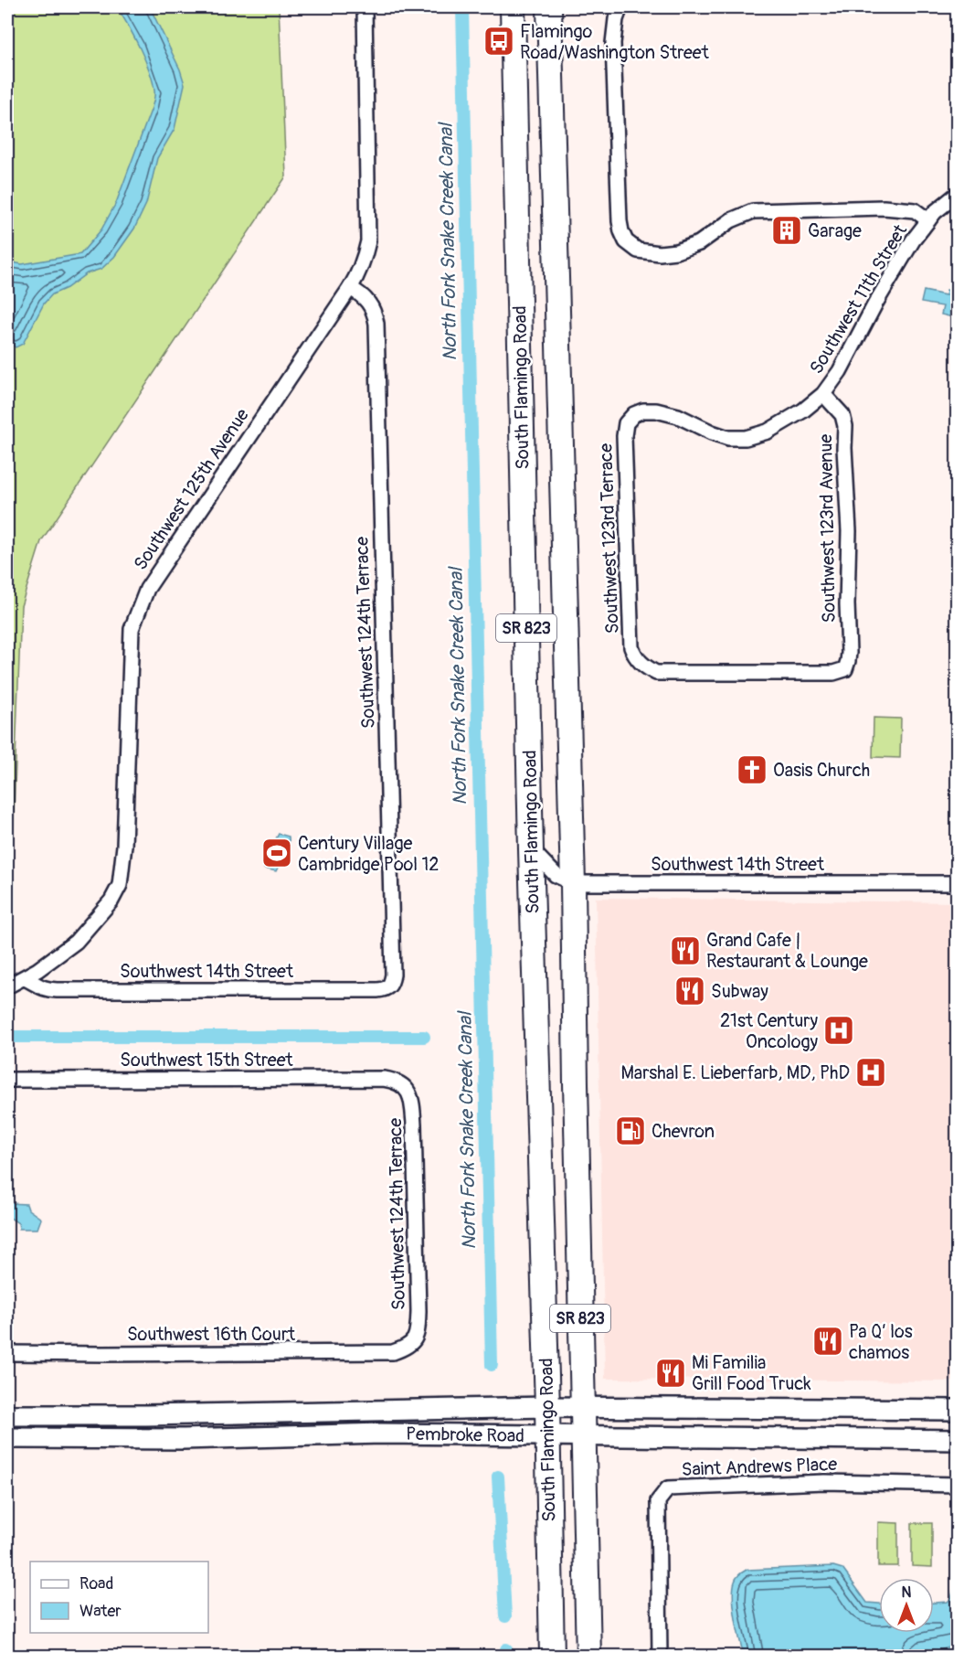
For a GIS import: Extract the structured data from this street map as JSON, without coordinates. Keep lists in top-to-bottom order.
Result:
{
  "streets": {
    "highway": ["South Flamingo Road", "SR 823"],
    "main road": ["Pembroke Road"],
    "street": [
      "Southwest 11th Street",
      "Southwest 125th Avenue",
      "Southwest 123rd Avenue",
      "Southwest 123rd Terrace",
      "Southwest 124th Terrace",
      "Southwest 14th Street",
      "Southwest 15th Street",
      "Southwest 16th Court",
      "Saint Andrews Place"
    ]
  },
  "crossings": [
    ["Southwest 11th Street", "Southwest 123rd Avenue"],
    ["Southwest 11th Street", "Southwest 123rd Terrace"],
    ["South Flamingo Road", "Southwest 14th Street"],
    ["South Flamingo Road", "Pembroke Road"],
    ["Southwest 125th Avenue", "Southwest 124th Terrace"],
    ["Southwest 125th Avenue", "Southwest 14th Street"],
    ["Southwest 123rd Avenue", "Southwest 123rd Terrace"],
    ["Southwest 124th Terrace", "Southwest 14th Street"],
    ["Southwest 124th Terrace", "Southwest 15th Street"],
    ["Southwest 124th Terrace", "Southwest 16th Court"]
  ],
  "water": ["North Fork Snake Creek Canal"],
  "places": {
    "bus stop": ["Flamingo Road/Washington Street"],
    "building": ["Garage"],
    "church": ["Oasis Church"],
    "sports": ["Century Village Cambridge Pool 12"],
    "restaurant": [
      "Grand Cafe | Restaurant & Lounge",
      "Subway",
      "Pa Q’ los chamos",
      "Mi Familia Grill Food Truck"
    ],
    "hospital": ["21st Century Oncology", "Marshal E. Lieberfarb, MD, PhD"],
    "fuel station": ["Chevron"]
  },
  "legend": ["Road", "Water"],
  "north": "top"
}
